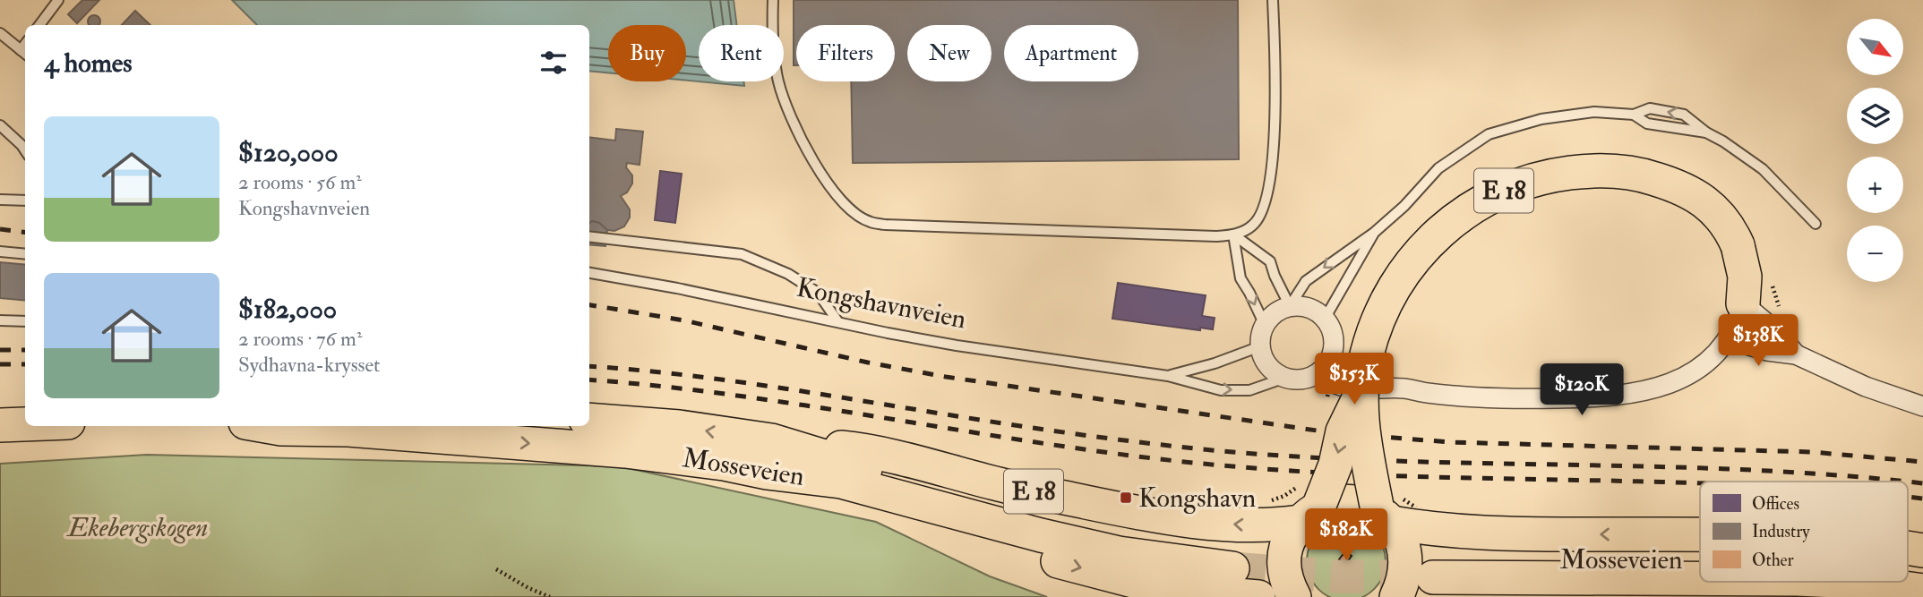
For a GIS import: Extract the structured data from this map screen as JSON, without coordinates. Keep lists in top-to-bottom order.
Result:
{
  "streets": {
    "highway": ["E 18", "Mosseveien"],
    "lane": ["Kongshavnveien"]
  },
  "crossings": [
    ["E 18", "Mosseveien"]
  ],
  "parks": ["Ekebergskogen"],
  "places": {
    "transit": ["Kongshavn"]
  },
  "legend": ["Offices", "Industry", "Other"],
  "north": "bottom right",
  "page": {
    "map_buttons": ["+", "−"],
    "chip": [
      "Buy",
      "Rent",
      "Filters",
      "New",
      "Apartment"
    ],
    "heading": "4 homes",
    "list": [
      {
        "name": "$120,000",
        "note": "2 rooms · 56 m² · Kongshavnveien"
      },
      {
        "name": "$182,000",
        "note": "2 rooms · 76 m² · Sydhavna-krysset"
      }
    ],
    "price": [
      "$138K",
      "$153K",
      "$120K",
      "$182K"
    ]
  }
}
